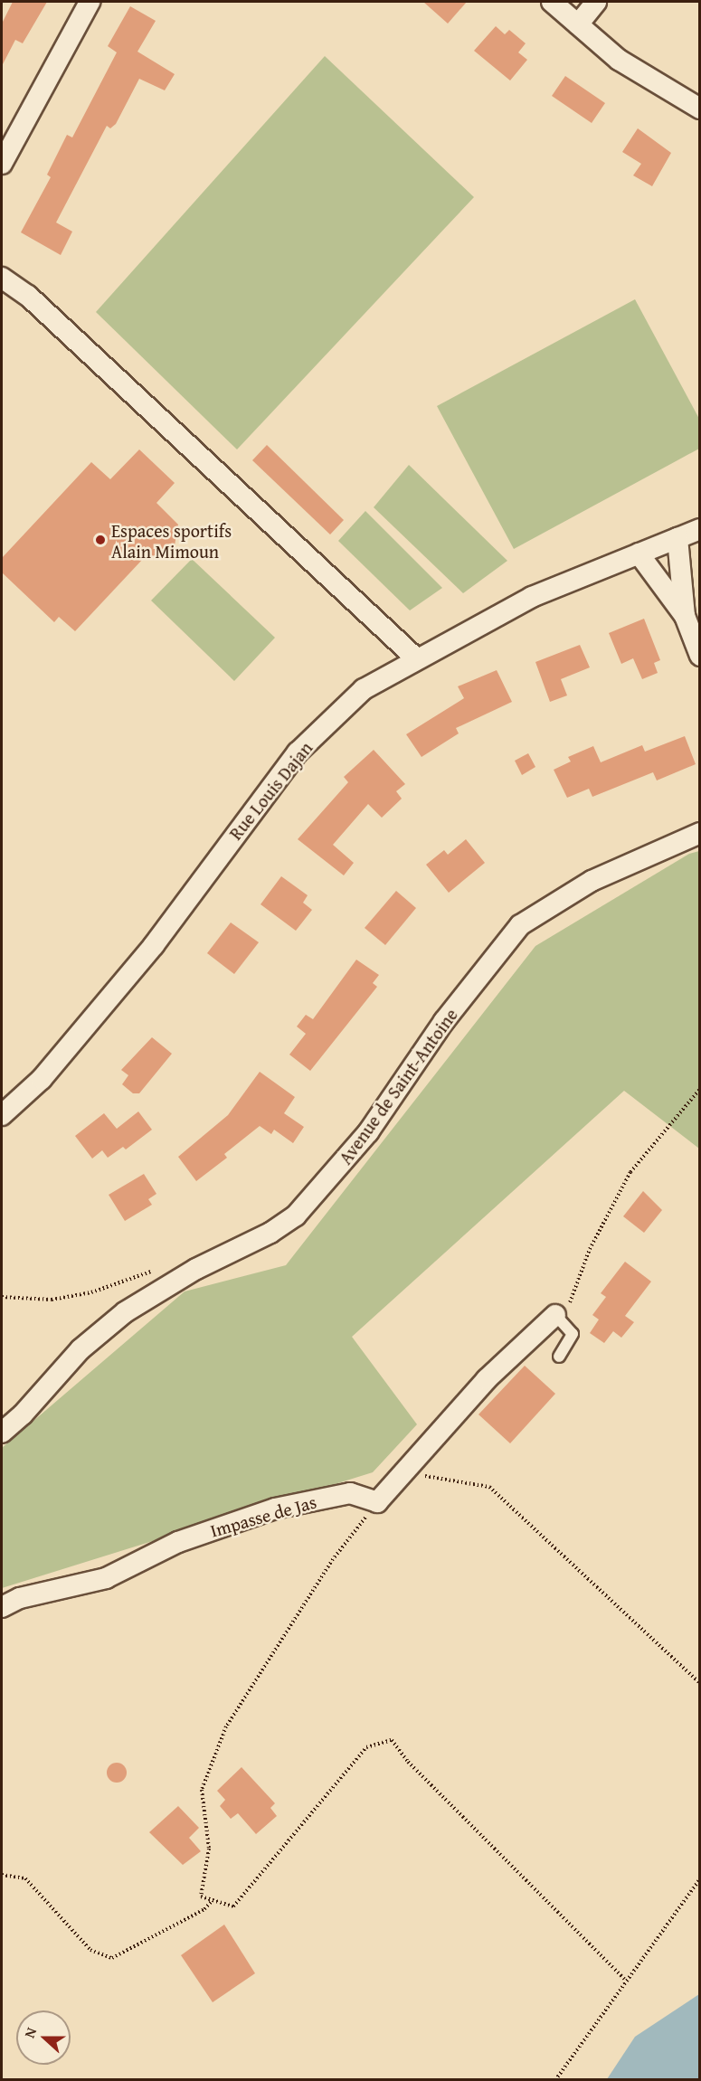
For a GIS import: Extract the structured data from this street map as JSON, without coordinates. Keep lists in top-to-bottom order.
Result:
{
  "streets": {
    "street": ["Rue Louis Dajan", "Avenue de Saint-Antoine", "Impasse de Jas"]
  },
  "places": ["Espaces sportifs Alain Mimoun"],
  "north": "left"
}
